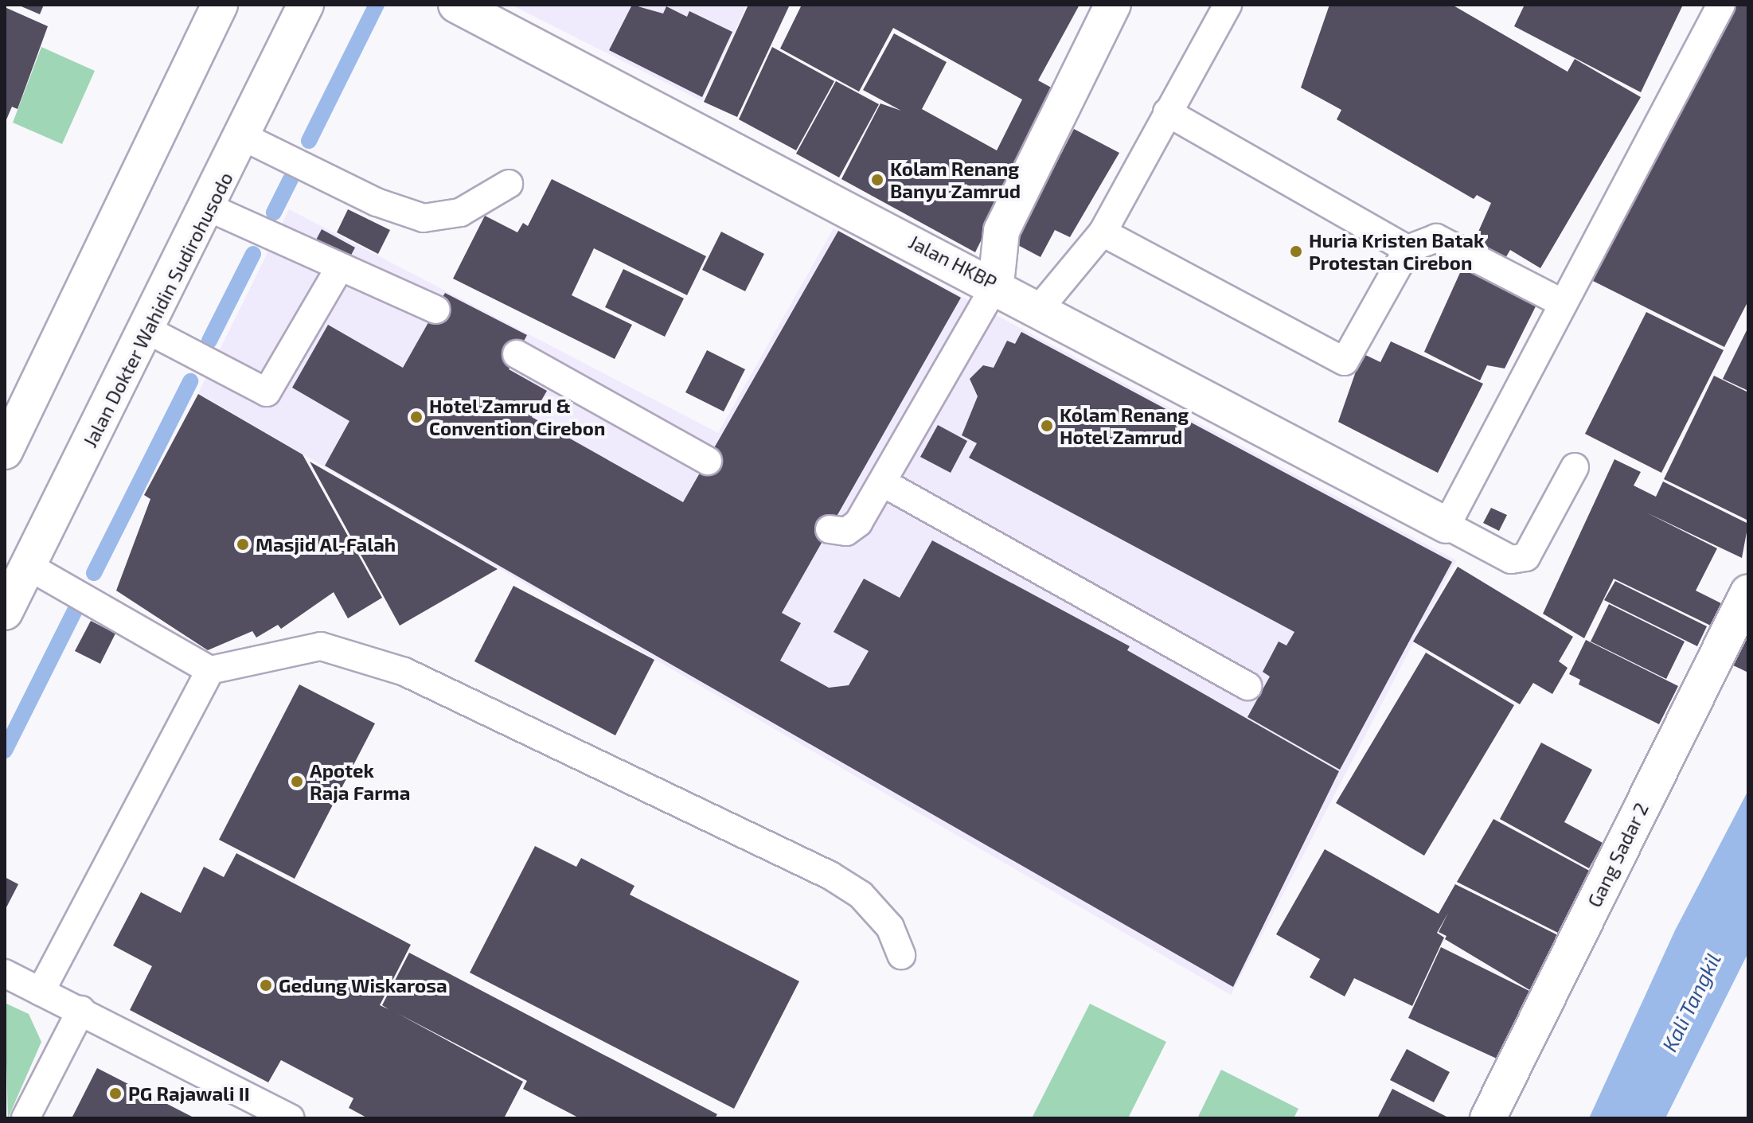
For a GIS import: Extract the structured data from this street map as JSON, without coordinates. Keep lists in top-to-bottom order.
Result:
{
  "streets": {
    "street": ["Jalan HKBP", "Jalan Dokter Wahidin Sudirohusodo", "Gang Sadar 2"]
  },
  "water": ["Kali Tangkil"],
  "places": [
    "Kolam Renang Banyu Zamrud",
    "Huria Kristen Batak Protestan Cirebon",
    "Hotel Zamrud & Convention Cirebon",
    "Kolam Renang Hotel Zamrud",
    "Masjid Al-Falah",
    "Apotek Raja Farma",
    "Gedung Wiskarosa",
    "PG Rajawali II"
  ]
}
